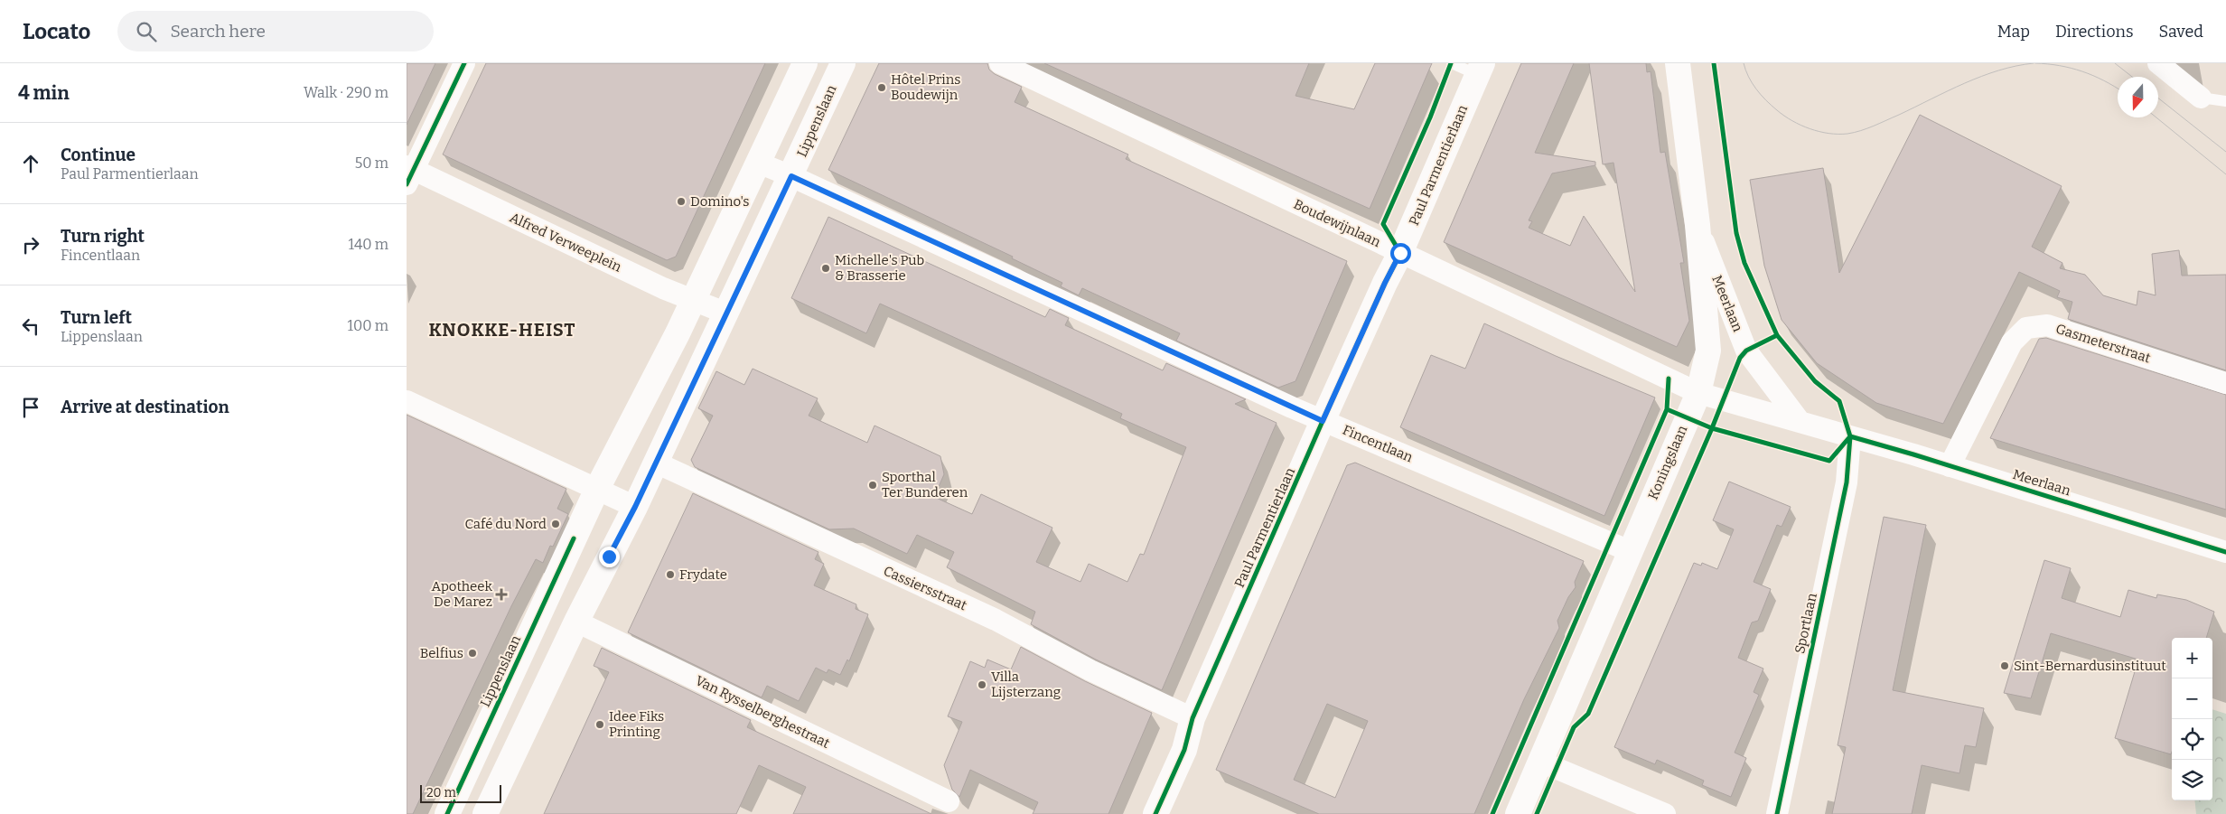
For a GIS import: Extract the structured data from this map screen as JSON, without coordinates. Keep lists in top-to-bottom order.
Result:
{
  "streets": {
    "main road": ["Lippenslaan", "Paul Parmentierlaan", "Koningslaan"],
    "street": [
      "Boudewijnlaan",
      "Alfred Verweeplein",
      "Meerlaan",
      "Gasmeterstraat",
      "Fincentlaan",
      "Cassiersstraat",
      "Sportlaan",
      "Van Rysselberghestraat"
    ]
  },
  "crossings": [
    ["Lippenslaan", "Alfred Verweeplein"],
    ["Lippenslaan", "Fincentlaan"],
    ["Lippenslaan", "Cassiersstraat"],
    ["Lippenslaan", "Van Rysselberghestraat"],
    ["Paul Parmentierlaan", "Boudewijnlaan"],
    ["Paul Parmentierlaan", "Fincentlaan"],
    ["Paul Parmentierlaan", "Cassiersstraat"],
    ["Boudewijnlaan", "Meerlaan"],
    ["Boudewijnlaan", "Koningslaan"],
    ["Meerlaan", "Gasmeterstraat"],
    ["Meerlaan", "Koningslaan"],
    ["Meerlaan", "Sportlaan"],
    ["Fincentlaan", "Koningslaan"]
  ],
  "districts": ["KNOKKE-HEIST"],
  "places": {
    "other": [
      "Hôtel Prins Boudewijn",
      "Domino's",
      "Michelle's Pub & Brasserie",
      "Sporthal Ter Bunderen",
      "Café du Nord",
      "Frydate",
      "Belfius",
      "Sint-Bernardusinstituut",
      "Villa Lijsterzang",
      "Idee Fiks Printing"
    ],
    "health": ["Apotheek De Marez"]
  },
  "scale_bar": "20 m",
  "north": "bottom",
  "page": {
    "header": "Locato",
    "search": "Search here",
    "nav": ["Map", "Directions", "Saved"],
    "heading": ["4 min", "Walk · 290 m"],
    "list": [
      ["Continue", "Paul Parmentierlaan", "50 m"],
      ["Turn right", "Fincentlaan", "140 m"],
      ["Turn left", "Lippenslaan", "100 m"],
      "Arrive at destination"
    ],
    "map_buttons": ["+", "−"],
    "scale": "20 m"
  }
}
